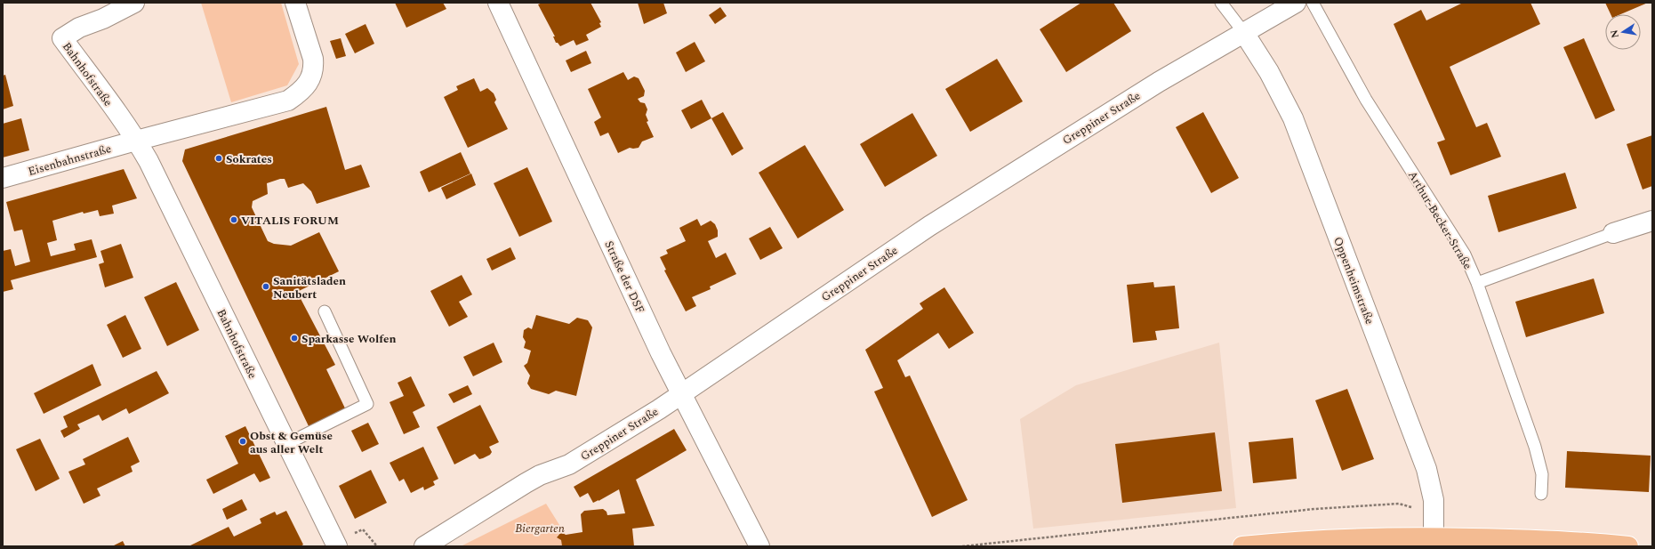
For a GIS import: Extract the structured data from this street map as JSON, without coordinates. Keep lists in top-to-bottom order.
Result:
{
  "streets": {
    "street": [
      "Bahnhofstraße",
      "Greppiner Straße",
      "Eisenbahnstraße",
      "Straße der DSF",
      "Oppenheimstraße"
    ],
    "lane": ["Arthur-Becker-Straße"]
  },
  "crossings": [
    ["Bahnhofstraße", "Eisenbahnstraße"],
    ["Greppiner Straße", "Straße der DSF"],
    ["Greppiner Straße", "Oppenheimstraße"]
  ],
  "parks": ["Biergarten"],
  "places": [
    "Sokrates",
    "VITALIS FORUM",
    "Sanitätsladen Neubert",
    "Sparkasse Wolfen",
    "Obst & Gemüse aus aller Welt"
  ],
  "north": "left"
}
